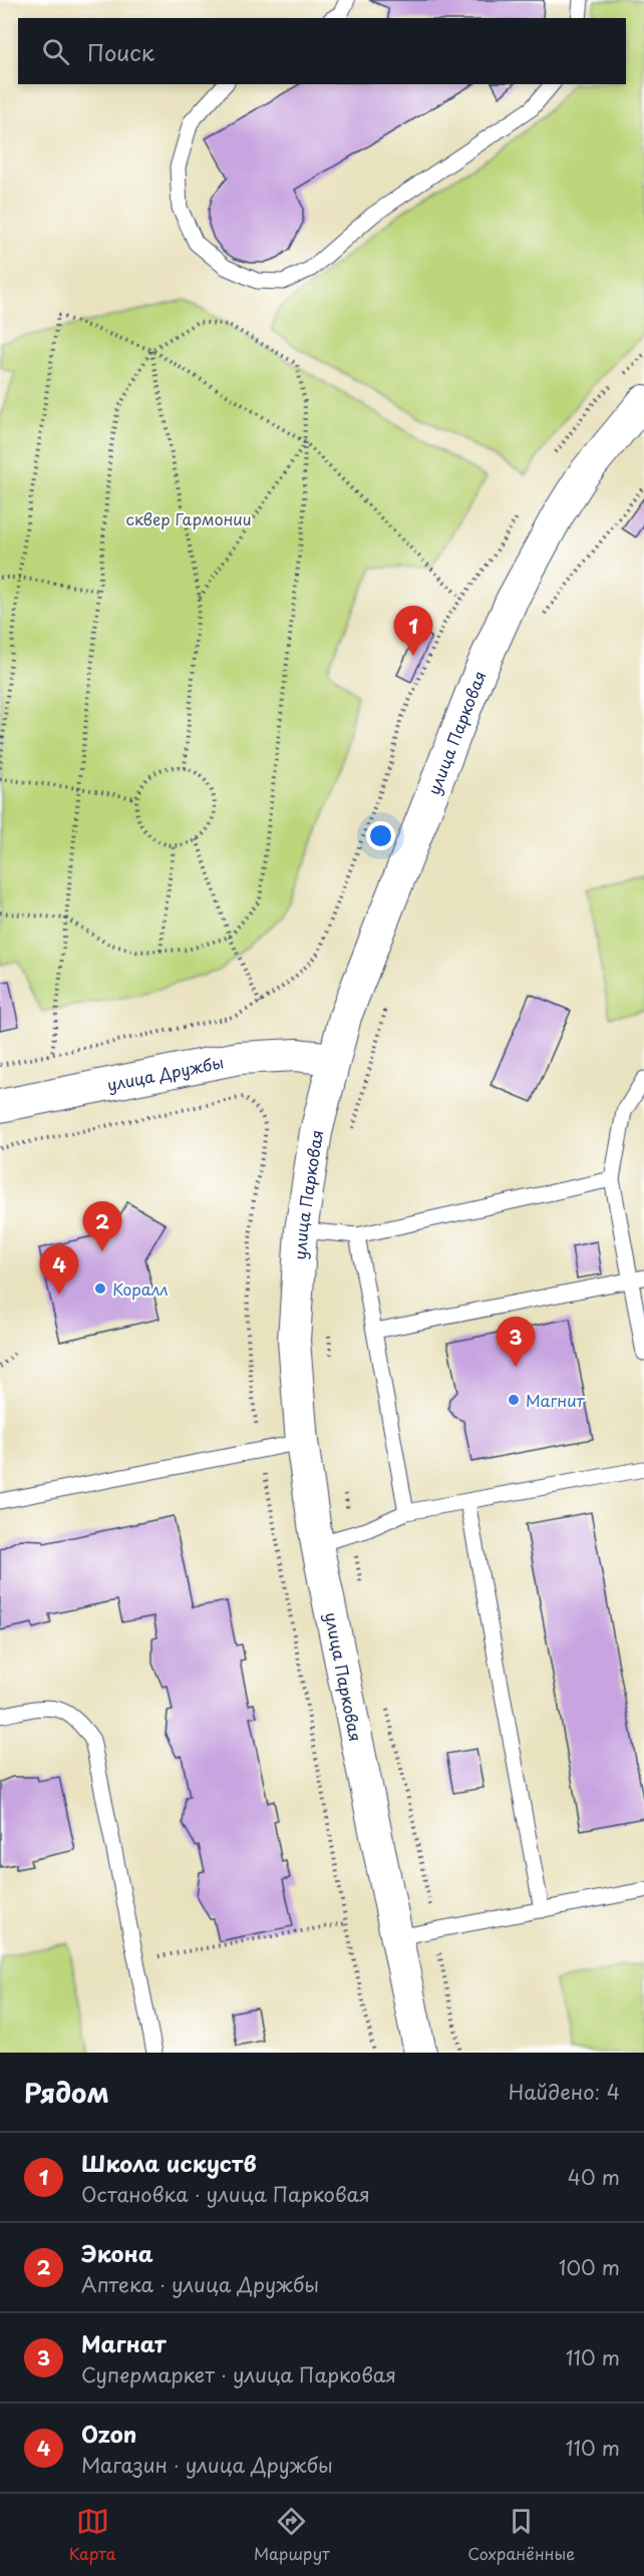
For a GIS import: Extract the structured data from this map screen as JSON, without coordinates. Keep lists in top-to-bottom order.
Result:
{
  "streets": {
    "street": ["улица Парковая", "улица Дружбы"]
  },
  "crossings": [
    ["улица Парковая", "улица Дружбы"]
  ],
  "parks": ["сквер Гармонии"],
  "places": ["Коралл", "Магнит"],
  "page": {
    "search": "Поиск",
    "pins": [
      "1",
      "2",
      "4",
      "3"
    ],
    "heading": ["Рядом", "Найдено: 4"],
    "list": [
      {
        "mark": "1",
        "name": "Школа искуств",
        "note": "Остановка · улица Парковая",
        "value": "40 m"
      },
      {
        "mark": "2",
        "name": "Экона",
        "note": "Аптека · улица Дружбы",
        "value": "100 m"
      },
      {
        "mark": "3",
        "name": "Магнат",
        "note": "Супермаркет · улица Парковая",
        "value": "110 m"
      },
      {
        "mark": "4",
        "name": "Ozon",
        "note": "Магазин · улица Дружбы",
        "value": "110 m"
      }
    ],
    "nav": ["Карта", "Маршрут", "Сохранённые"]
  }
}
